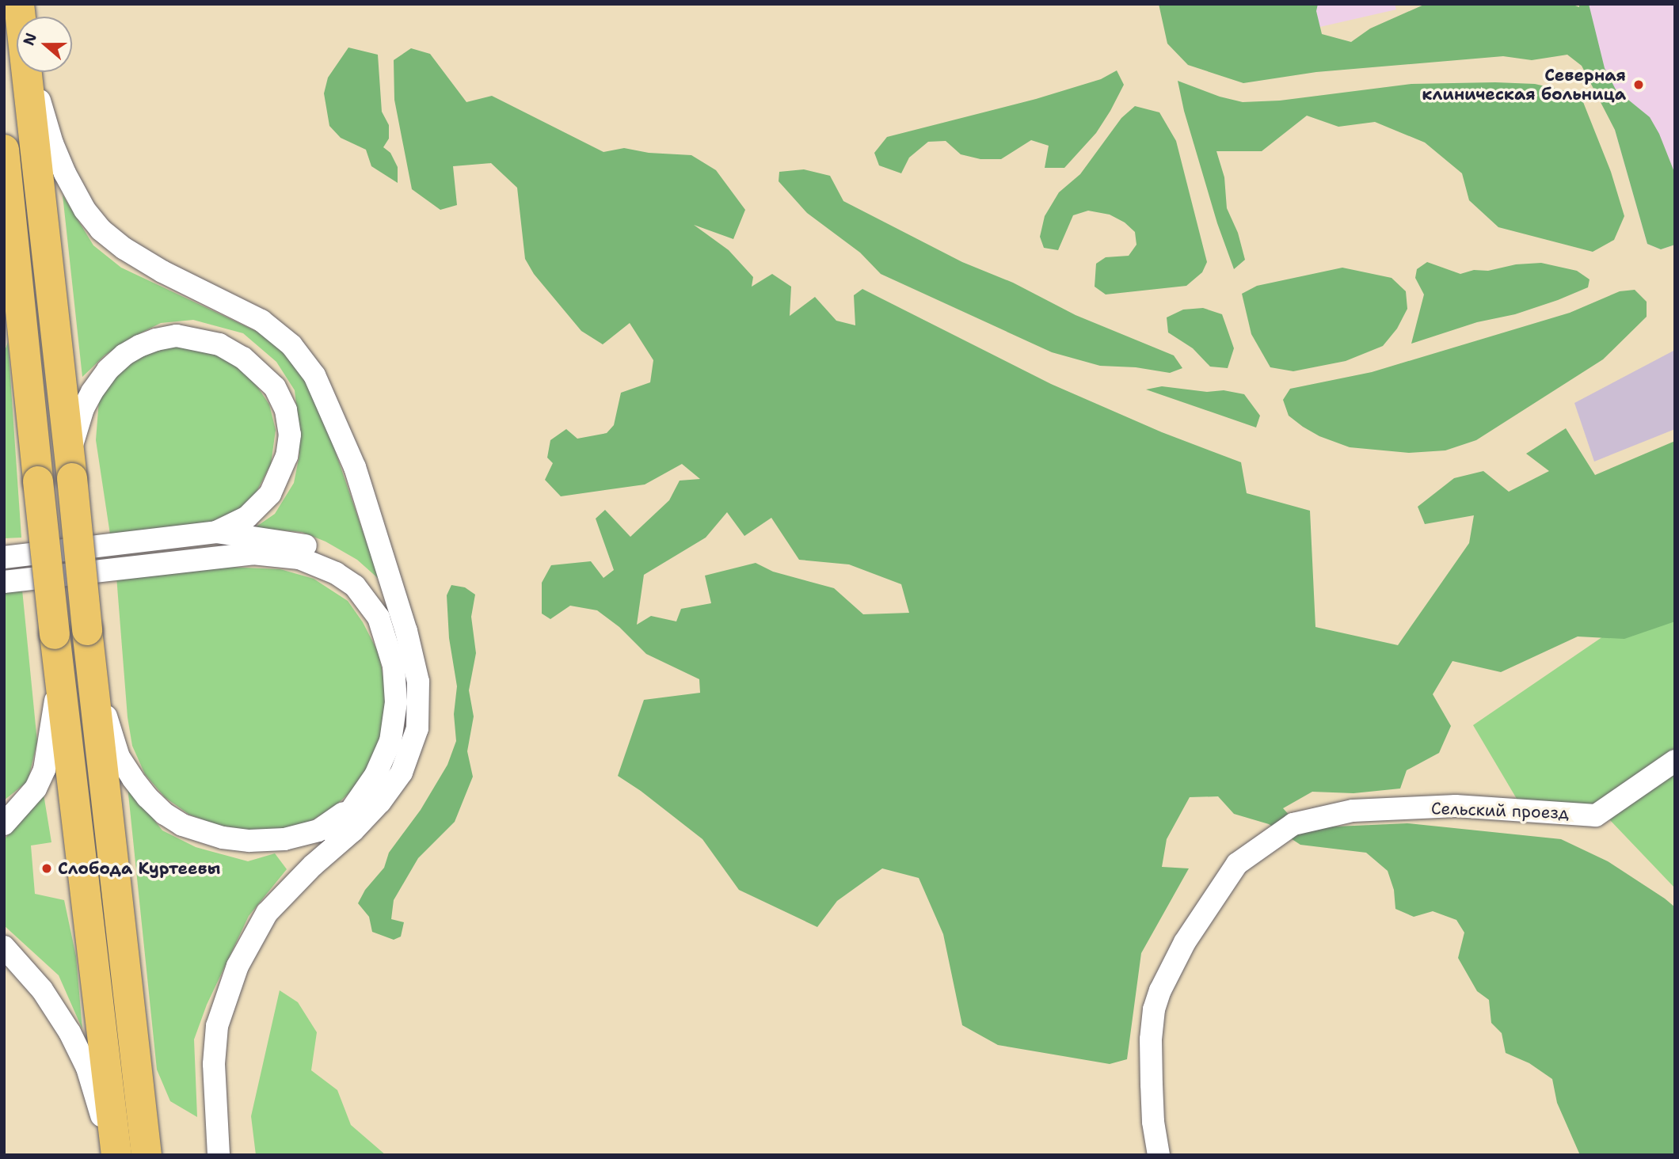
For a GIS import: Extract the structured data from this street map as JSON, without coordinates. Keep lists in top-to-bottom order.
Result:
{
  "streets": {
    "street": ["Сельский проезд"]
  },
  "places": ["Северная клиническая больница", "Слобода Куртеевы"],
  "north": "left"
}
